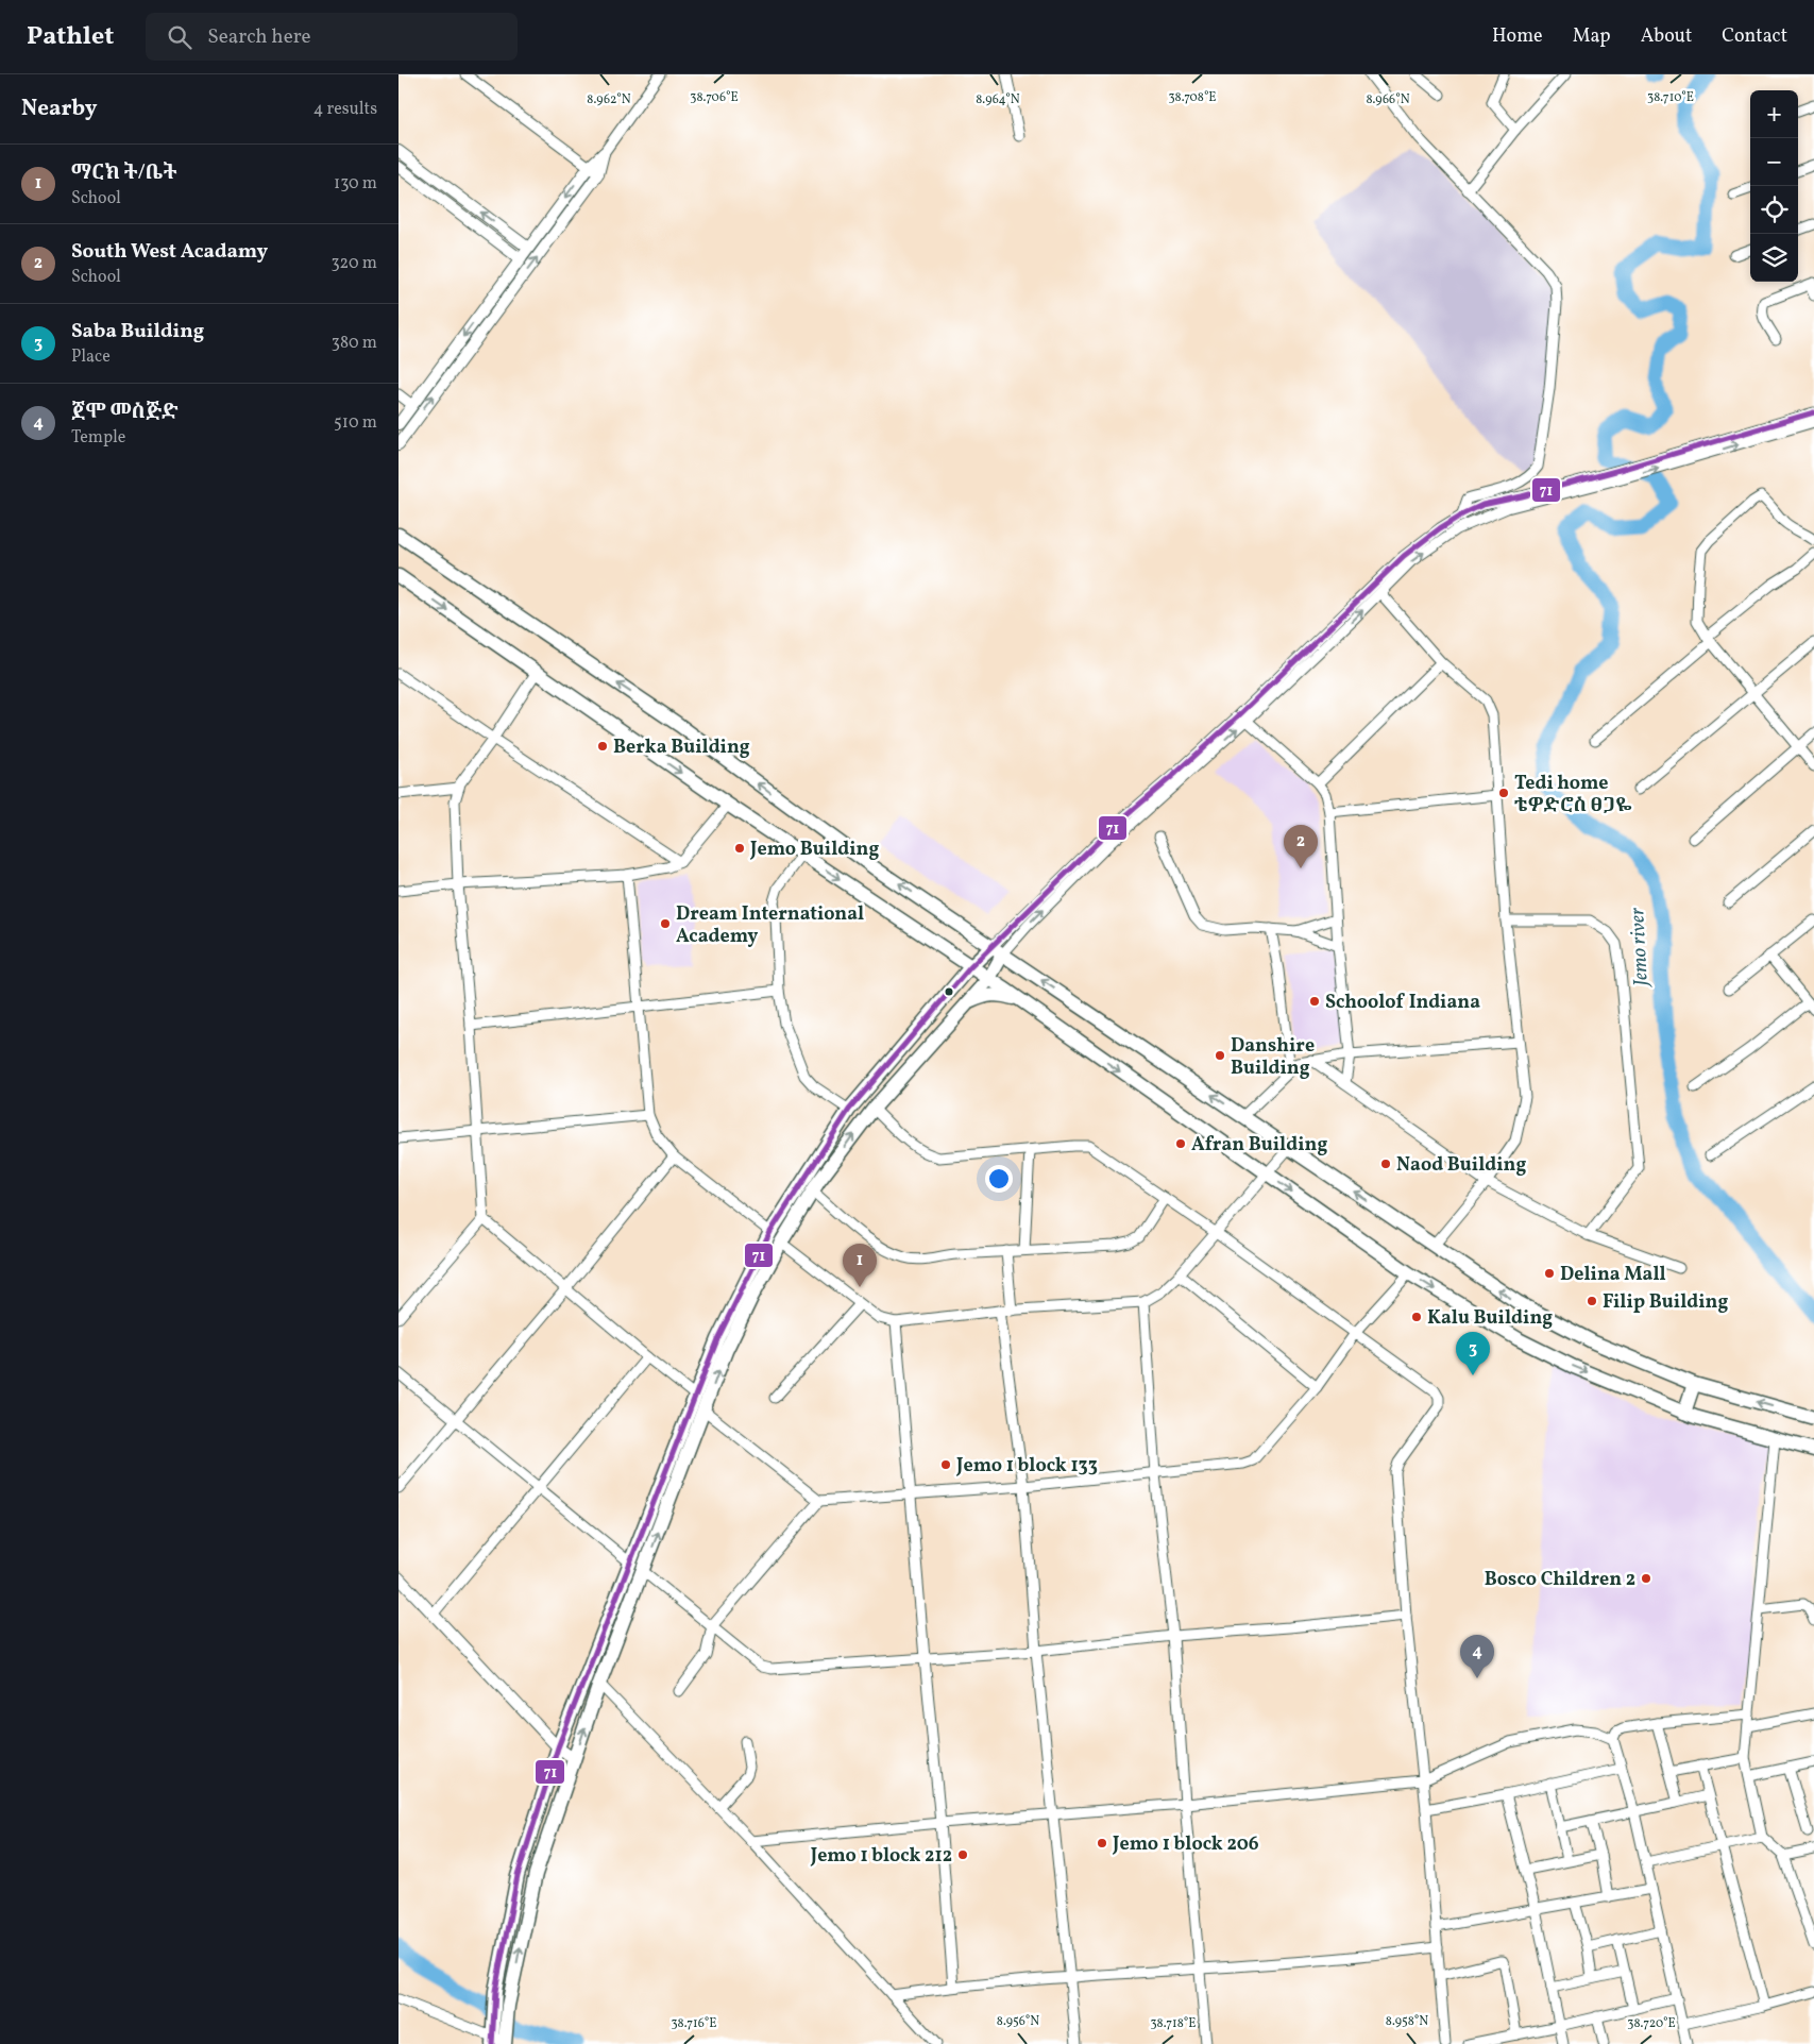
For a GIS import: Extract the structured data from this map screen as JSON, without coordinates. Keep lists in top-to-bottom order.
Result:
{
  "water": ["Jemo river"],
  "places": [
    "Berka Building",
    "Tedi home ቴዎድሮስ ፀጋዬ",
    "Jemo Building",
    "Dream International Academy",
    "Schoolof Indiana",
    "Danshire Building",
    "Afran Building",
    "Naod Building",
    "Delina Mall",
    "Filip Building",
    "Kalu Building",
    "Jemo 1 block 133",
    "Bosco Children 2",
    "Jemo 1 block 206",
    "Jemo 1 block 212"
  ],
  "lines": ["transit line 71"],
  "page": {
    "header": "Pathlet",
    "search": "Search here",
    "nav": [
      "Home",
      "Map",
      "About",
      "Contact"
    ],
    "heading": ["Nearby", "4 results"],
    "map_buttons": ["+", "−"],
    "list": [
      {
        "mark": "1",
        "name": "ማርክ ት/ቤት",
        "note": "School",
        "value": "130 m"
      },
      {
        "mark": "2",
        "name": "South West Acadamy",
        "note": "School",
        "value": "320 m"
      },
      {
        "mark": "3",
        "name": "Saba Building",
        "note": "Place",
        "value": "380 m"
      },
      {
        "mark": "4",
        "name": "ጀሞ መስጅድ",
        "note": "Temple",
        "value": "510 m"
      }
    ],
    "pins": [
      "2",
      "1",
      "3",
      "4"
    ]
  },
  "coordinates": [
    "38.706°E",
    "38.708°E",
    "38.710°E",
    "8.962°N",
    "8.964°N",
    "8.966°N",
    "8.956°N",
    "8.958°N",
    "38.716°E",
    "38.718°E",
    "38.720°E"
  ]
}
